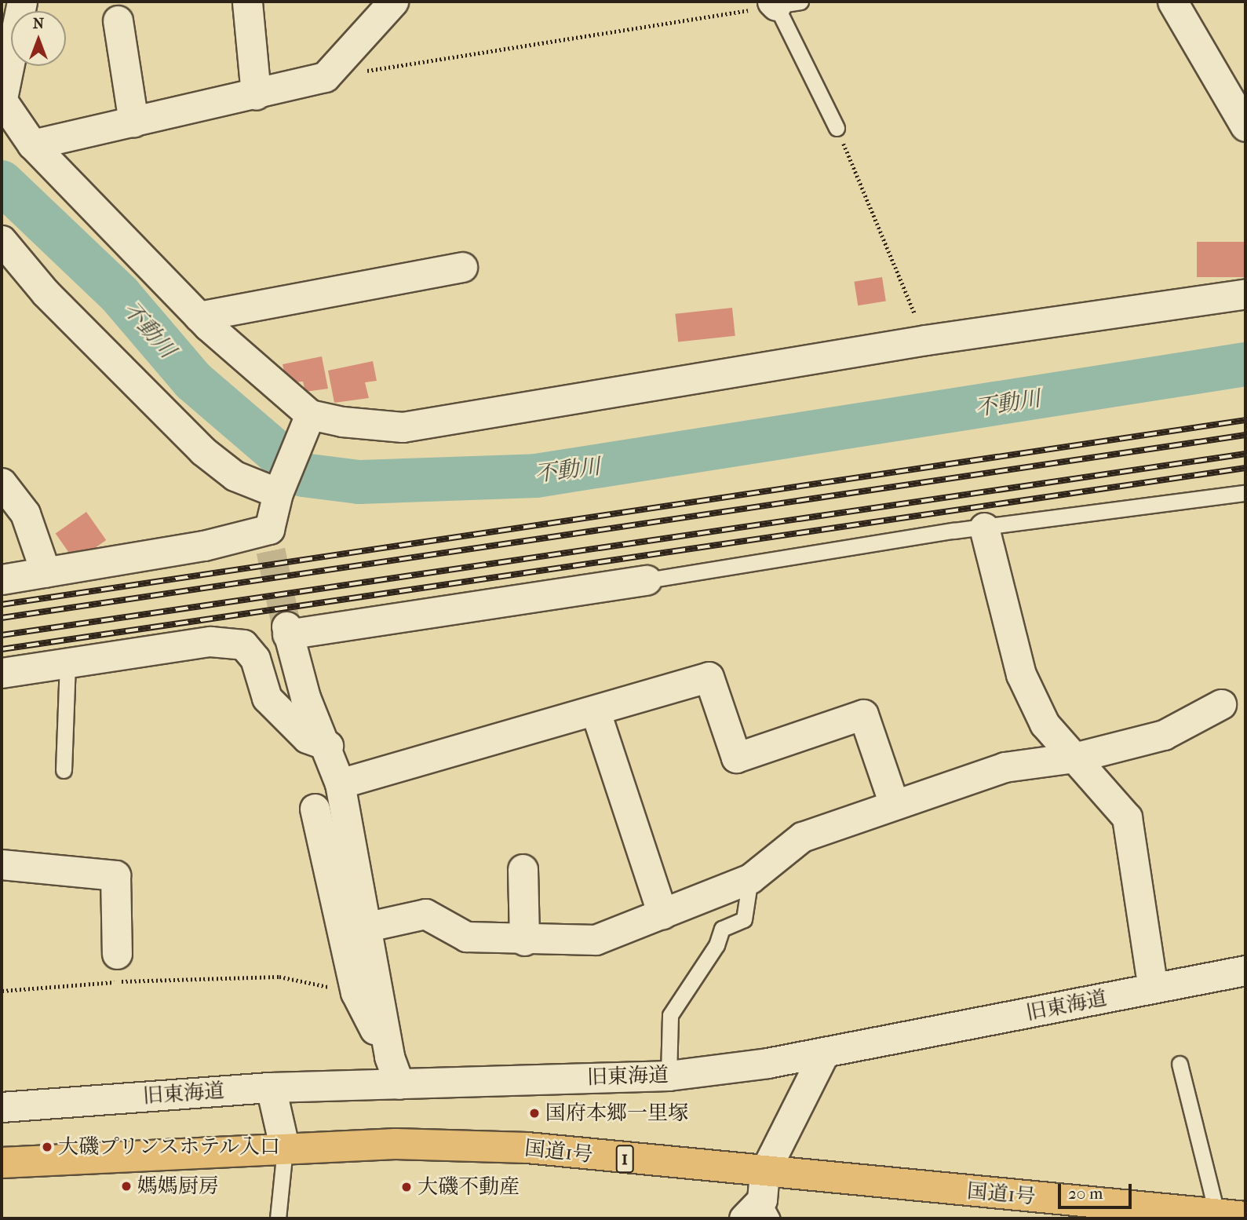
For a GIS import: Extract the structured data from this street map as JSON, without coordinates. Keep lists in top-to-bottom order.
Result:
{
  "streets": {
    "highway": ["国道1号", "1"],
    "street": ["旧東海道"]
  },
  "water": ["不動川"],
  "places": [
    "国府本郷一里塚",
    "大磯プリンスホテル入口",
    "媽媽厨房",
    "大磯不動産"
  ],
  "scale_bar": "20 m",
  "north": "top"
}
